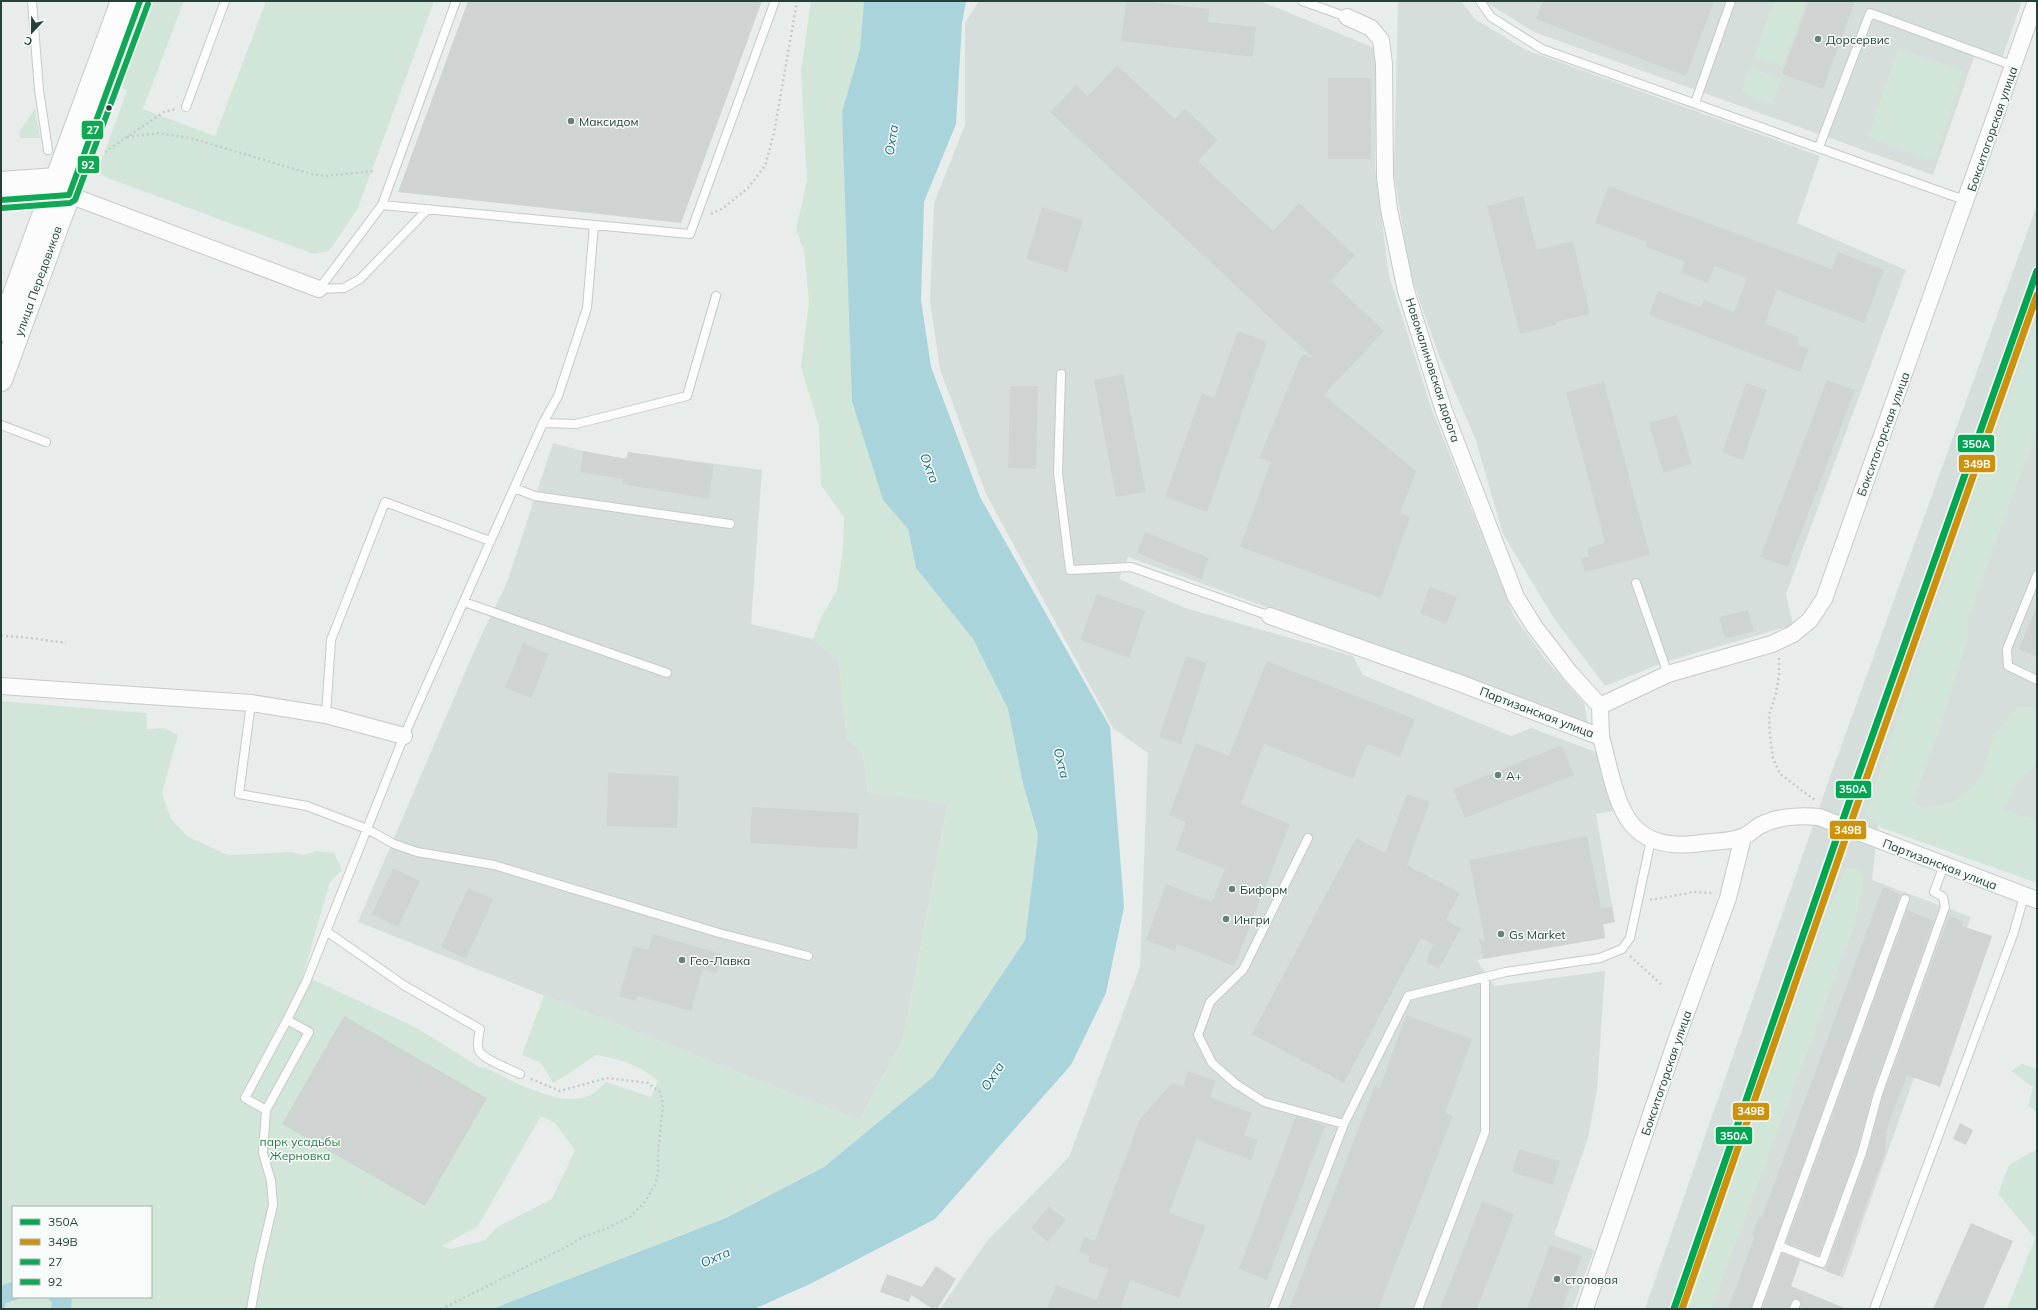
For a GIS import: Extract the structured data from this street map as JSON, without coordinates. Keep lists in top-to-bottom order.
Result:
{
  "streets": {
    "main road": ["улица Передовиков"],
    "street": ["Бокситогорская улица", "Новомалиновская дорога", "Партизанская улица"]
  },
  "crossings": [
    ["Бокситогорская улица", "Новомалиновская дорога"],
    ["Бокситогорская улица", "Партизанская улица"]
  ],
  "water": ["Охта"],
  "parks": ["парк усадьбы Жерновка"],
  "places": [
    "Дорсервис",
    "Максидом",
    "А+",
    "Биформ",
    "Ингри",
    "Gs Market",
    "Гео-Лавка",
    "столовая"
  ],
  "lines": [
    "transit line 27",
    "transit line 92",
    "transit line 350А",
    "transit line 349В"
  ],
  "legend": [
    "350А",
    "349В",
    "27",
    "92"
  ],
  "north": "bottom"
}
